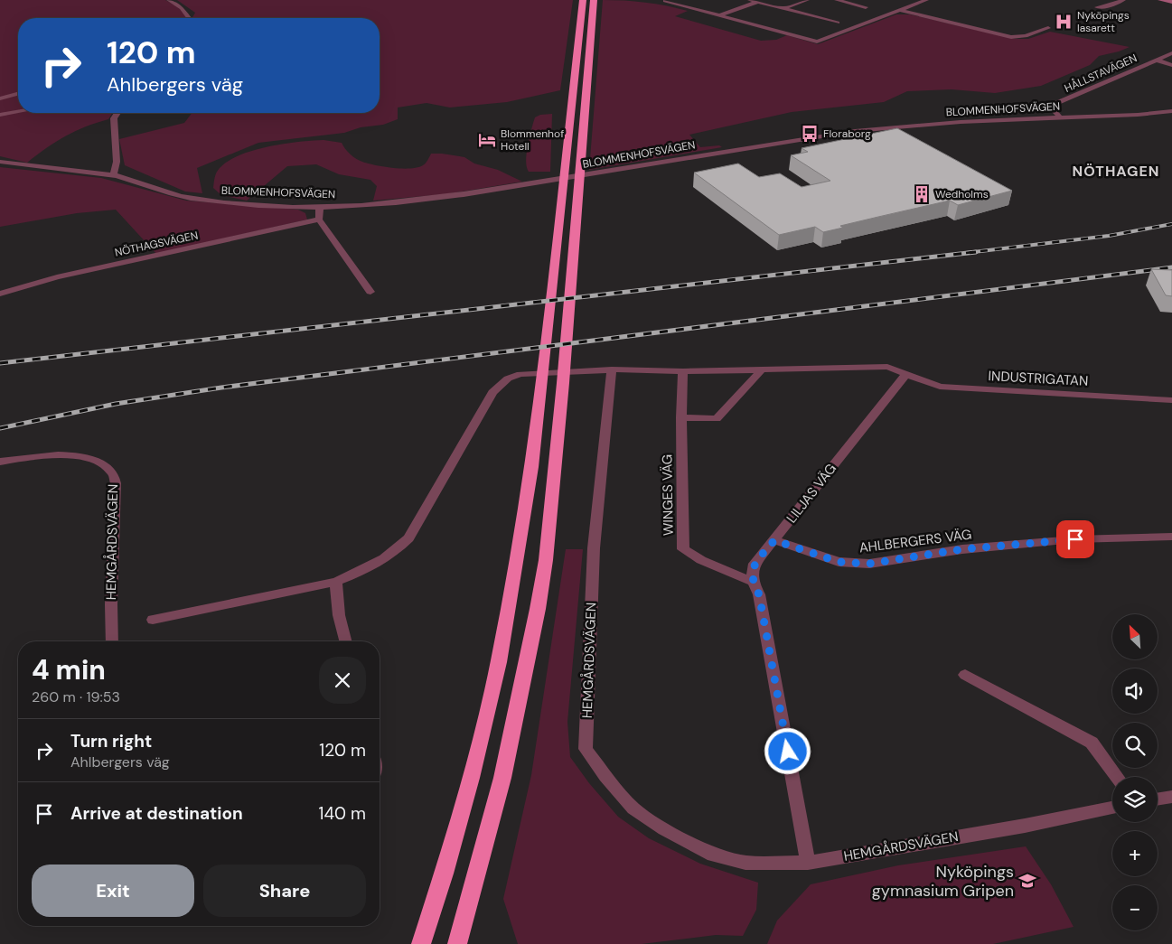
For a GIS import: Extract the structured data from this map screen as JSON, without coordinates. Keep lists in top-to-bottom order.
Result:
{
  "streets": {
    "street": [
      "HÅLLSTAVÄGEN",
      "BLOMMENHOFSVÄGEN",
      "NÖTHAGSVÄGEN",
      "INDUSTRIGATAN",
      "LILJAS VÄG",
      "WINGES VÄG",
      "AHLBERGERS VÄG",
      "HEMGÅRDSVÄGEN"
    ]
  },
  "crossings": [
    ["HÅLLSTAVÄGEN", "BLOMMENHOFSVÄGEN"],
    ["INDUSTRIGATAN", "LILJAS VÄG"],
    ["LILJAS VÄG", "WINGES VÄG"],
    ["LILJAS VÄG", "AHLBERGERS VÄG"]
  ],
  "districts": ["NÖTHAGEN"],
  "places": {
    "hospital": ["Nyköpings lasarett"],
    "bus stop": ["Floraborg"],
    "hotel": ["Blommenhof Hotell"],
    "building": ["Wedholms"],
    "school or university": ["Nyköpings gymnasium Gripen"]
  },
  "north": "top left",
  "page": {
    "turn": ["120 m", "Ahlbergers väg"],
    "map_buttons": ["+", "−"],
    "heading": ["4 min", "260 m · 19:53"],
    "list": [
      {
        "name": "Turn right",
        "note": "Ahlbergers väg",
        "value": "120 m"
      },
      {
        "name": "Arrive at destination",
        "value": "140 m"
      }
    ],
    "buttons": ["Exit", "Share"]
  }
}
